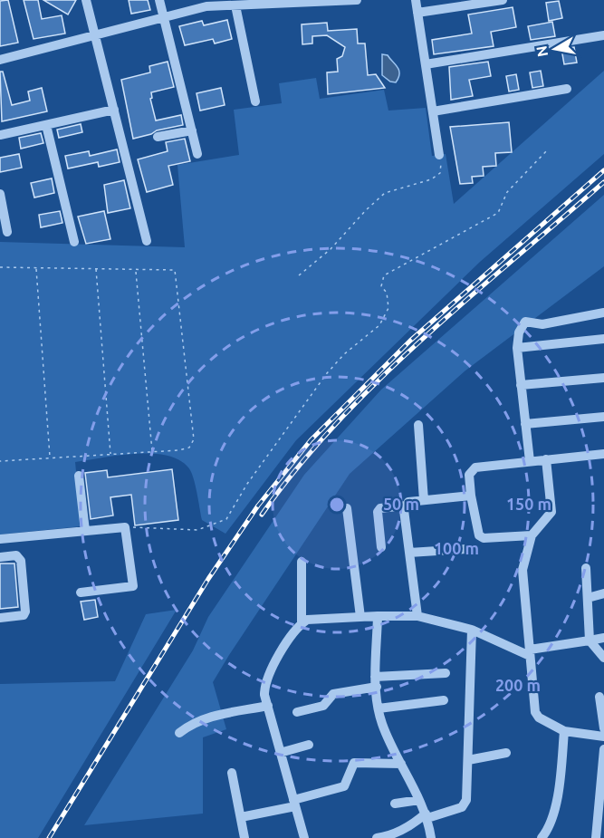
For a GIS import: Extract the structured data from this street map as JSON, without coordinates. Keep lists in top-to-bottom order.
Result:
{
  "north": "left",
  "rings": [
    "50 m",
    "150 m",
    "100 m",
    "200 m"
  ]
}
